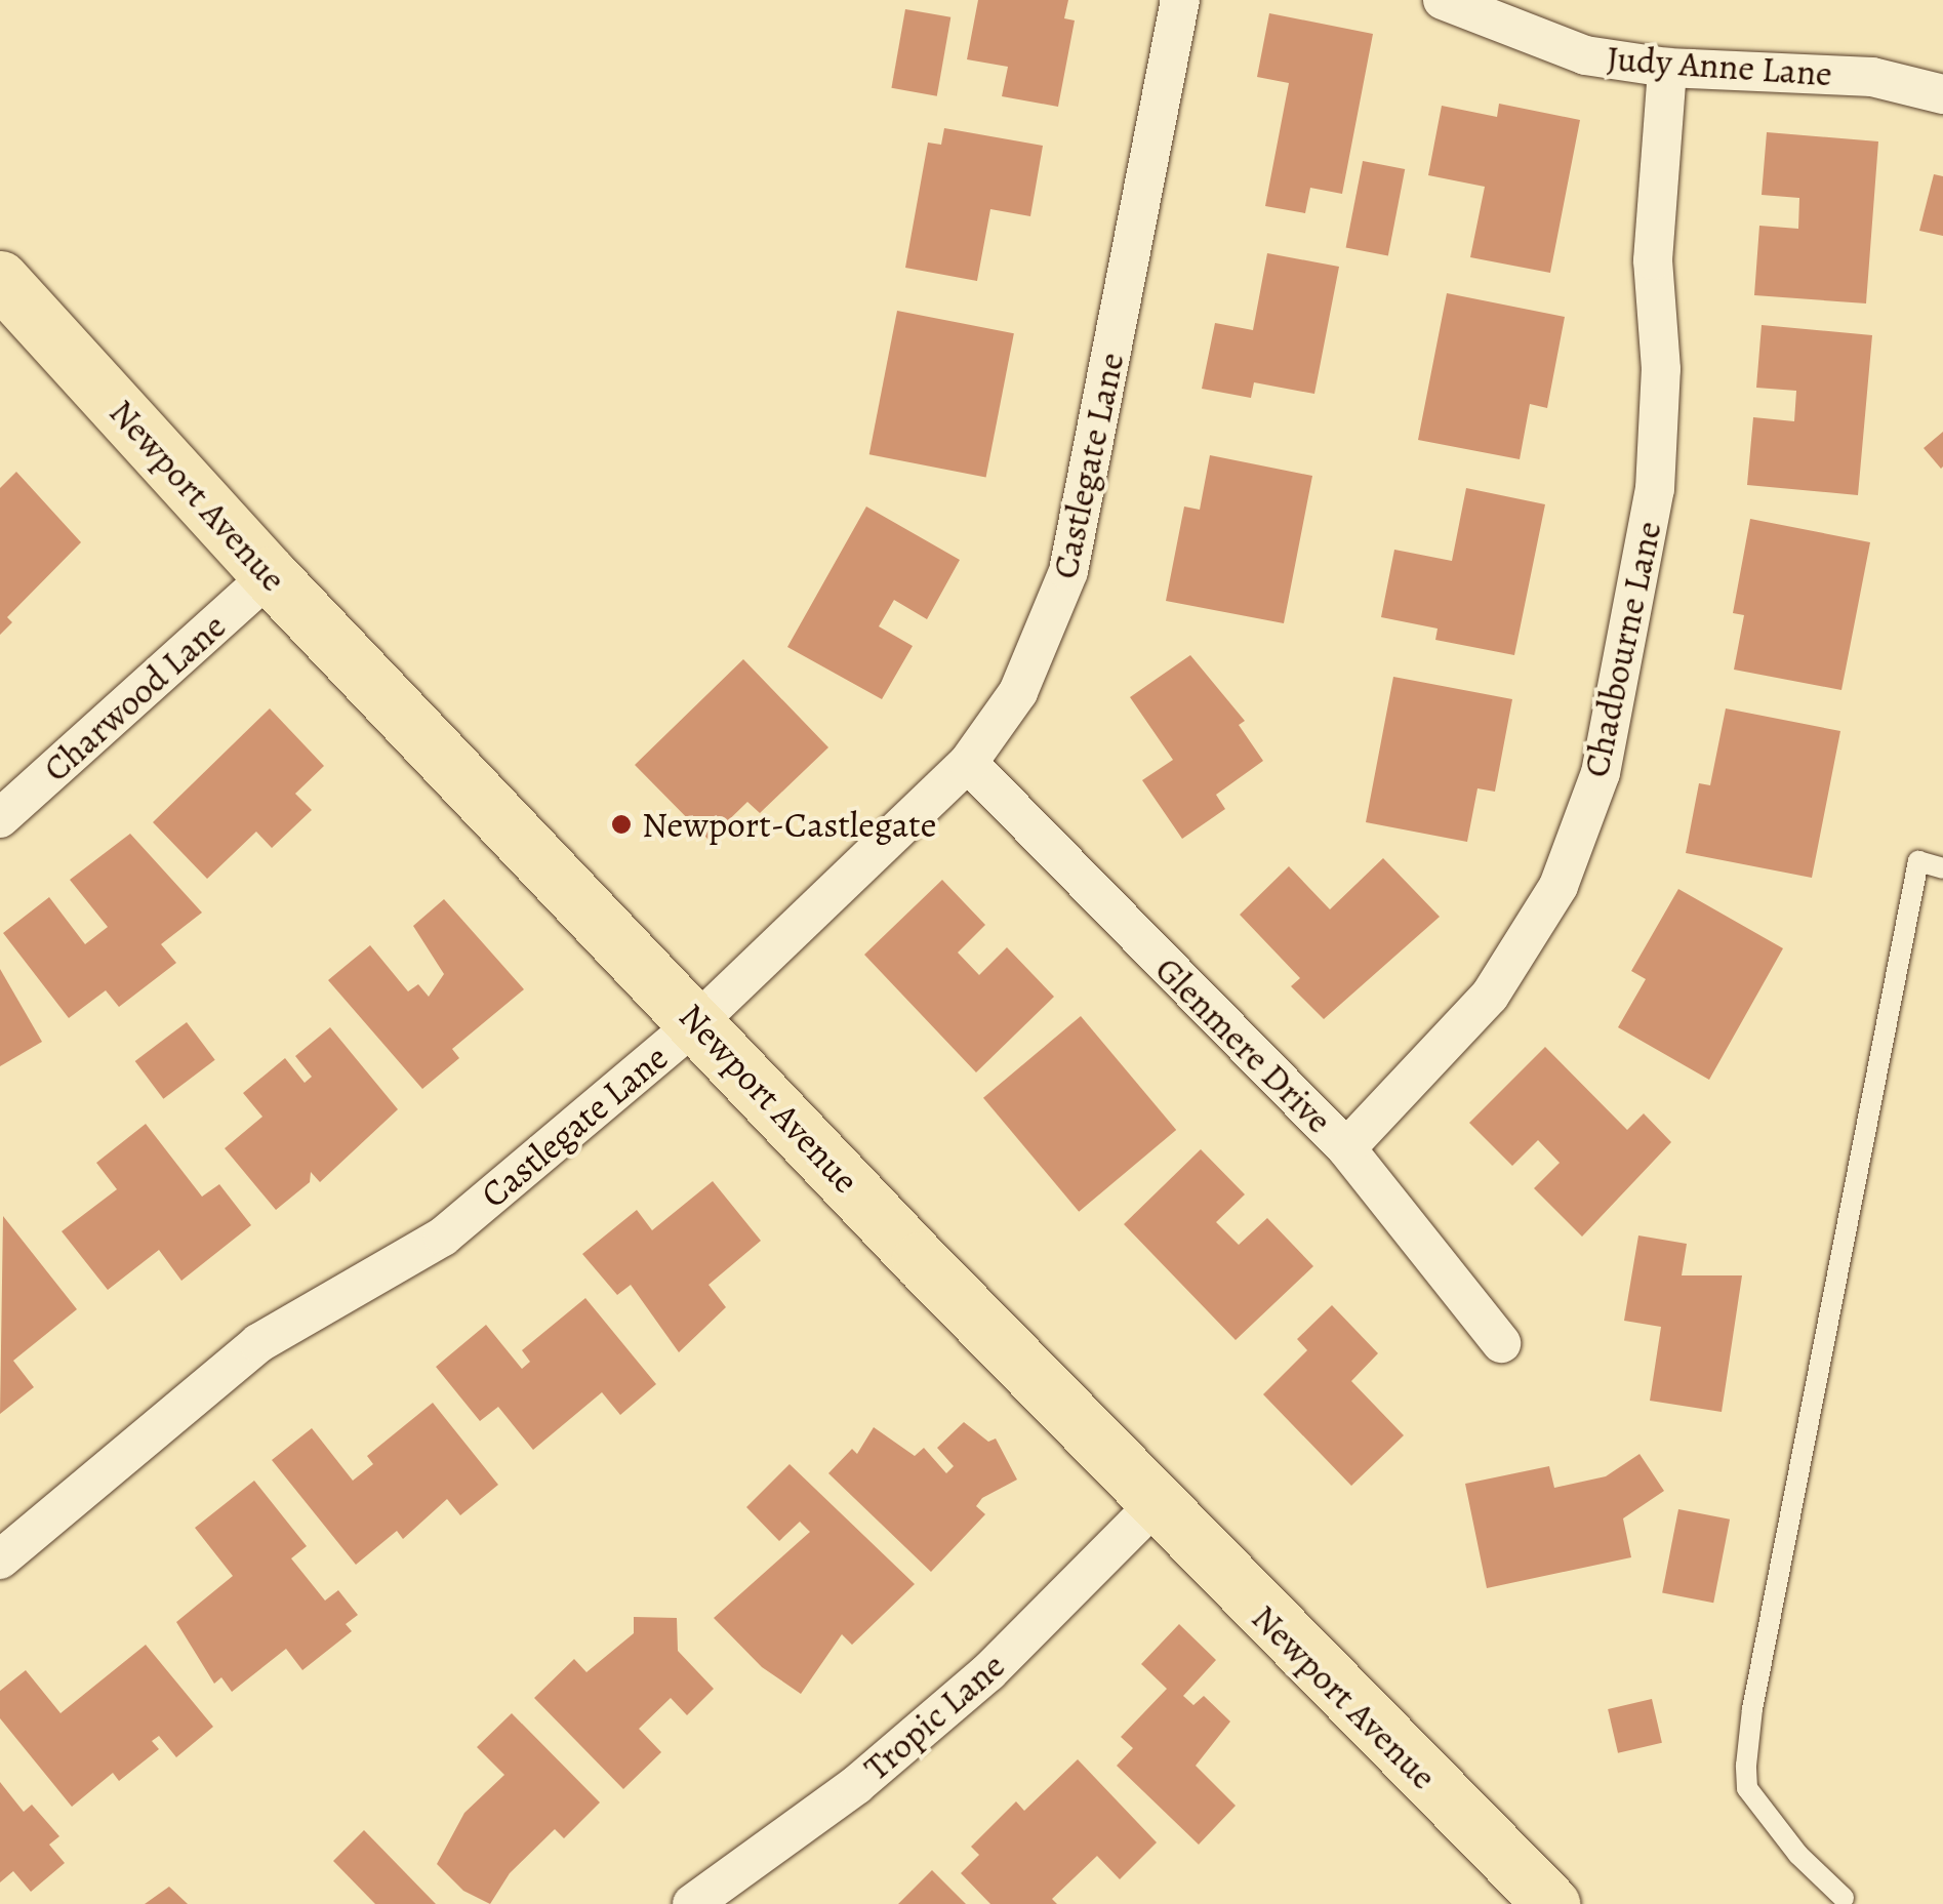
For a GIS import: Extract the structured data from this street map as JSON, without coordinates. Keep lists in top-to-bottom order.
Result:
{
  "streets": {
    "main road": ["Newport Avenue"],
    "street": [
      "Judy Anne Lane",
      "Castlegate Lane",
      "Chadbourne Lane",
      "Charwood Lane",
      "Glenmere Drive",
      "Tropic Lane"
    ]
  },
  "crossings": [
    ["Judy Anne Lane", "Chadbourne Lane"],
    ["Castlegate Lane", "Newport Avenue"],
    ["Castlegate Lane", "Glenmere Drive"],
    ["Newport Avenue", "Charwood Lane"],
    ["Newport Avenue", "Tropic Lane"],
    ["Chadbourne Lane", "Glenmere Drive"]
  ],
  "places": ["Newport-Castlegate"]
}
